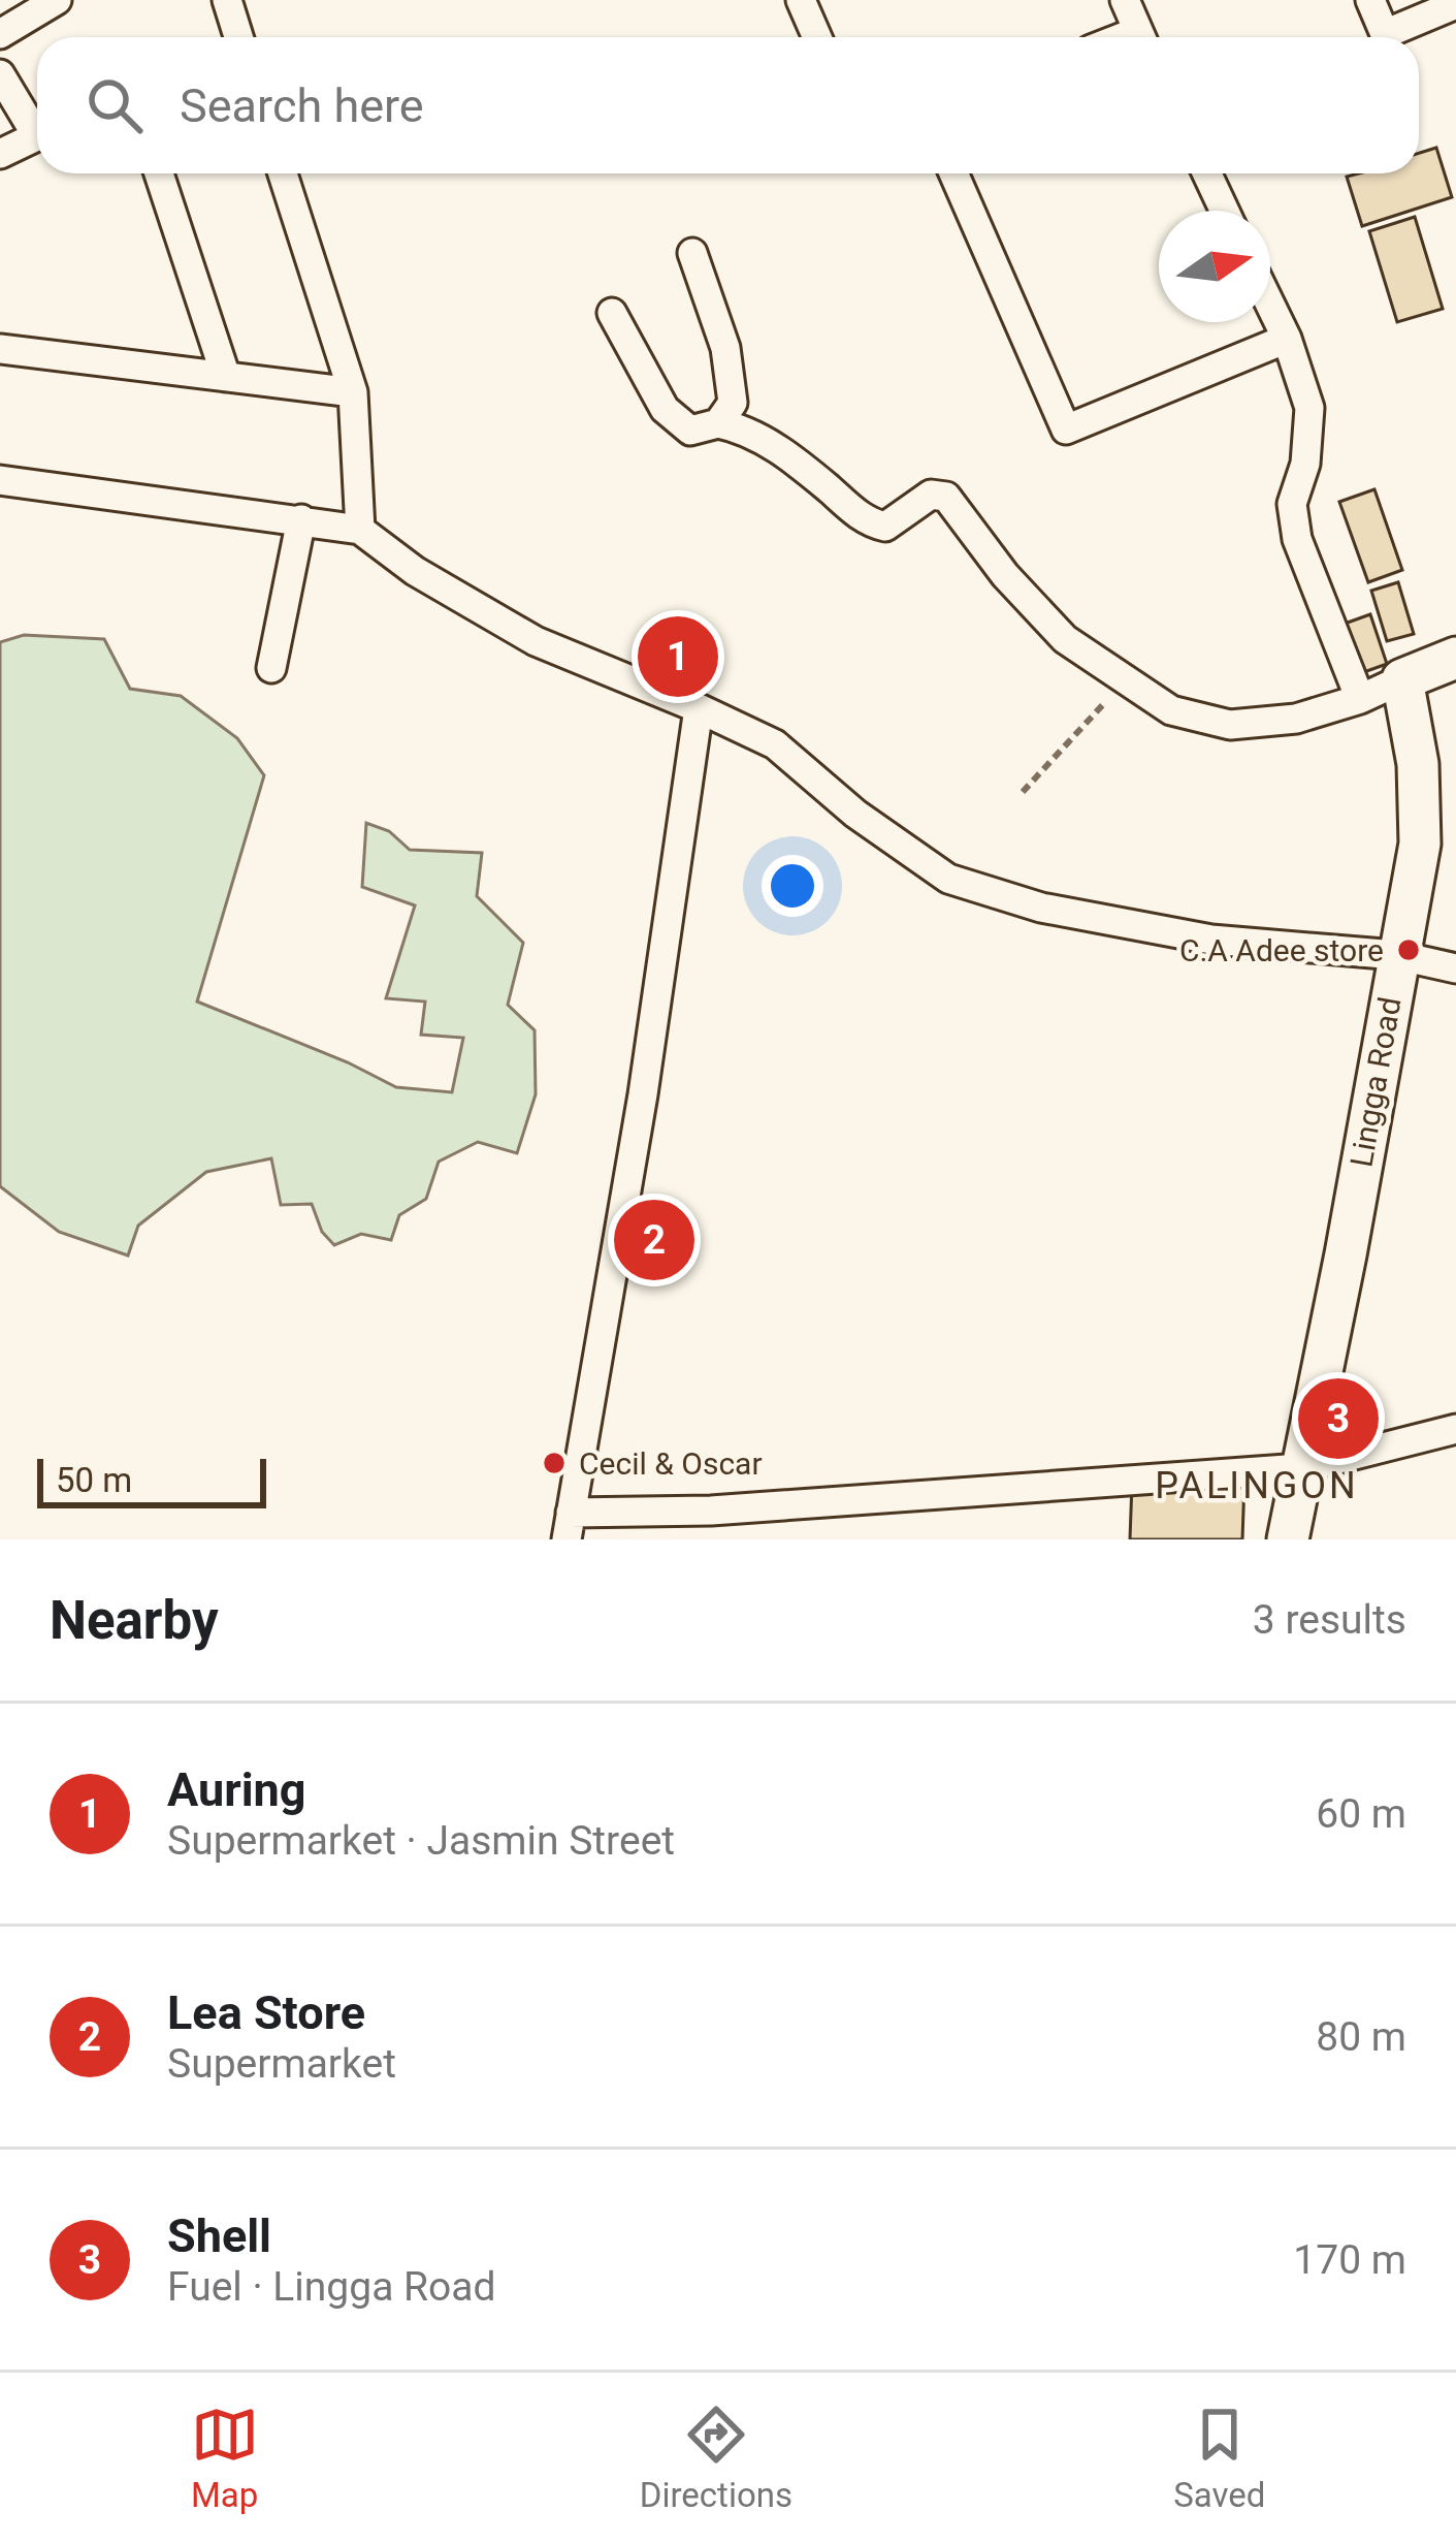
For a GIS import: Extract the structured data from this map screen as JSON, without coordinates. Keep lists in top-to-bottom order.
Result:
{
  "streets": {
    "street": ["Lingga Road"]
  },
  "districts": ["PALINGON"],
  "places": ["C.A Adee store", "Cecil & Oscar"],
  "scale_bar": "50 m",
  "north": "right",
  "page": {
    "search": "Search here",
    "pins": ["1", "2", "3"],
    "scale": "50 m",
    "heading": ["Nearby", "3 results"],
    "list": [
      {
        "mark": "1",
        "name": "Auring",
        "note": "Supermarket · Jasmin Street",
        "value": "60 m"
      },
      {
        "mark": "2",
        "name": "Lea Store",
        "note": "Supermarket",
        "value": "80 m"
      },
      {
        "mark": "3",
        "name": "Shell",
        "note": "Fuel · Lingga Road",
        "value": "170 m"
      }
    ],
    "nav": ["Map", "Directions", "Saved"]
  }
}
